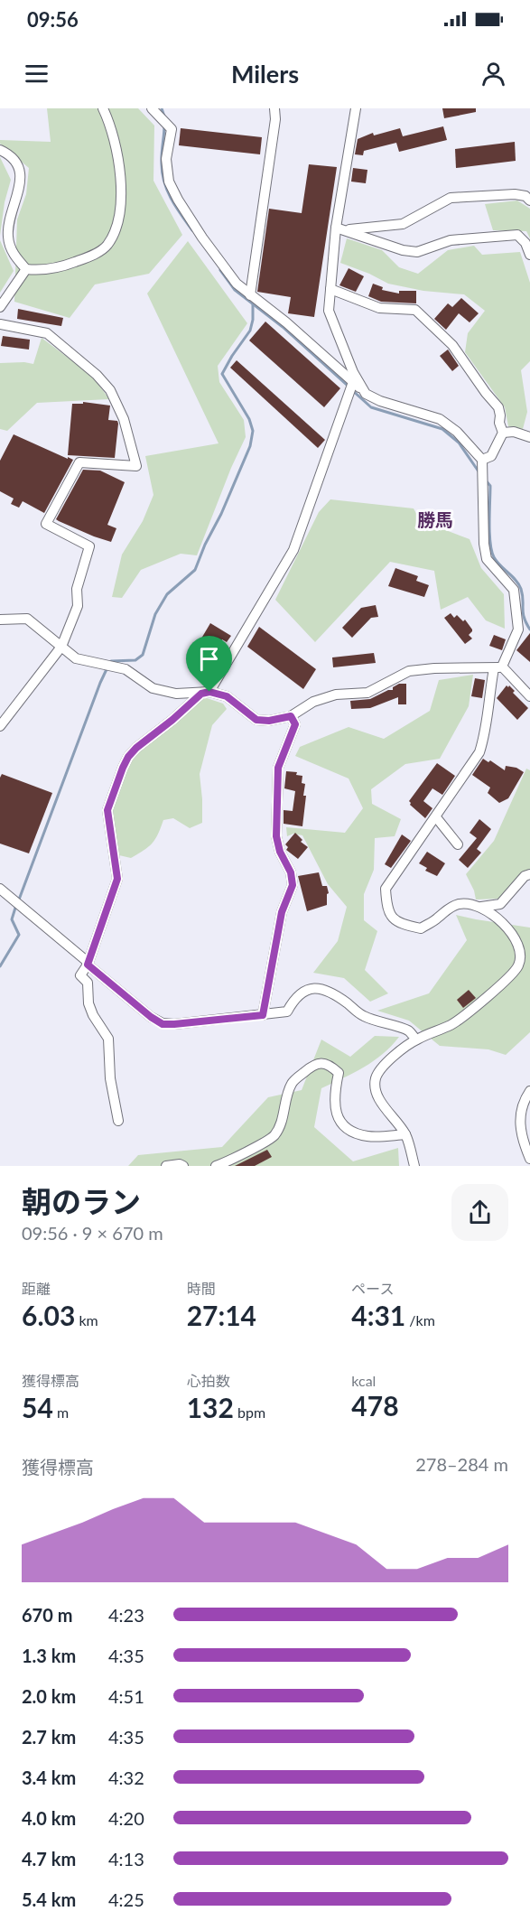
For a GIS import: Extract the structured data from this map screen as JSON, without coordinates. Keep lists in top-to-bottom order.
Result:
{
  "districts": ["勝馬"],
  "page": {
    "status": "09:56",
    "header": "Milers",
    "heading": ["朝のラン", "09:56 · 9 × 670 m"],
    "stats": [
      ["距離", "6.03 km"],
      ["時間", "27:14"],
      ["ペース", "4:31 /km"],
      ["獲得標高", "54 m"],
      ["心拍数", "132 bpm"],
      ["kcal", "478"]
    ],
    "chart": ["獲得標高", "278–284 m"],
    "list": [
      {
        "name": "670 m",
        "note": "4:23"
      },
      {
        "name": "1.3 km",
        "note": "4:35"
      },
      {
        "name": "2.0 km",
        "note": "4:51"
      },
      {
        "name": "2.7 km",
        "note": "4:35"
      },
      {
        "name": "3.4 km",
        "note": "4:32"
      },
      {
        "name": "4.0 km",
        "note": "4:20"
      },
      {
        "name": "4.7 km",
        "note": "4:13"
      },
      {
        "name": "5.4 km",
        "note": "4:25"
      }
    ]
  }
}
